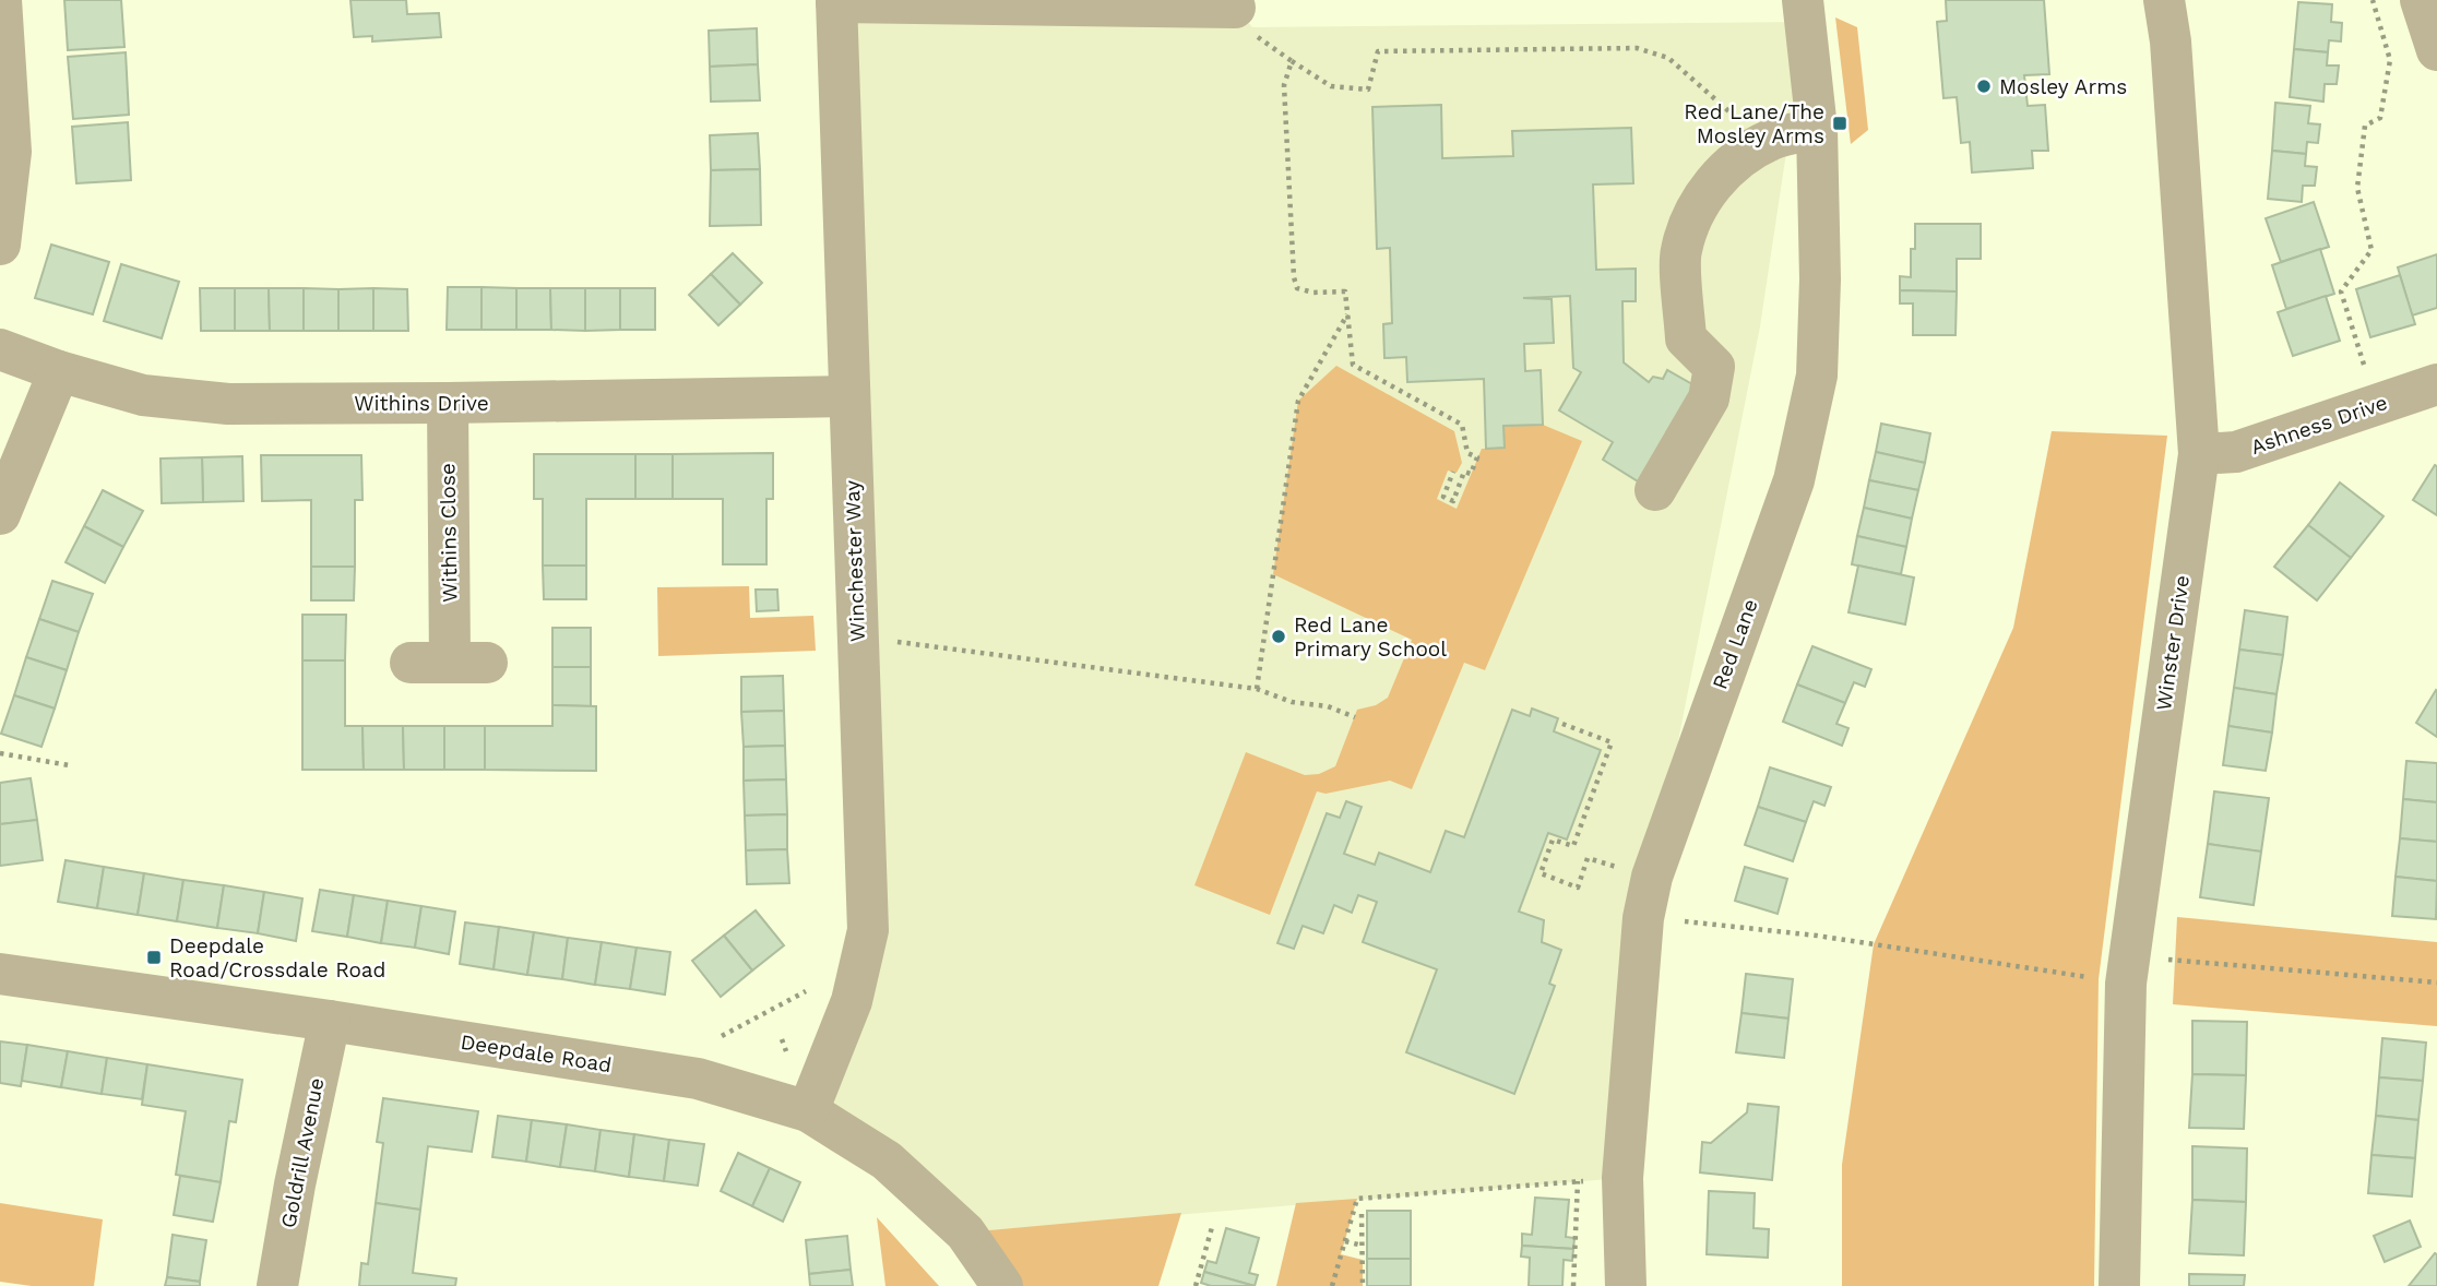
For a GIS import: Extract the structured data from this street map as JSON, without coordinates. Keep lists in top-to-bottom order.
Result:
{
  "streets": {
    "street": [
      "Withins Drive",
      "Ashness Drive",
      "Withins Close",
      "Winchester Way",
      "Winster Drive",
      "Red Lane",
      "Deepdale Road",
      "Goldrill Avenue"
    ]
  },
  "crossings": [
    ["Withins Drive", "Withins Close"],
    ["Withins Drive", "Winchester Way"],
    ["Ashness Drive", "Winster Drive"],
    ["Winchester Way", "Deepdale Road"],
    ["Deepdale Road", "Goldrill Avenue"]
  ],
  "places": {
    "other": ["Mosley Arms", "Red Lane Primary School"],
    "transit": ["Red Lane/The Mosley Arms", "Deepdale Road/Crossdale Road"]
  }
}
